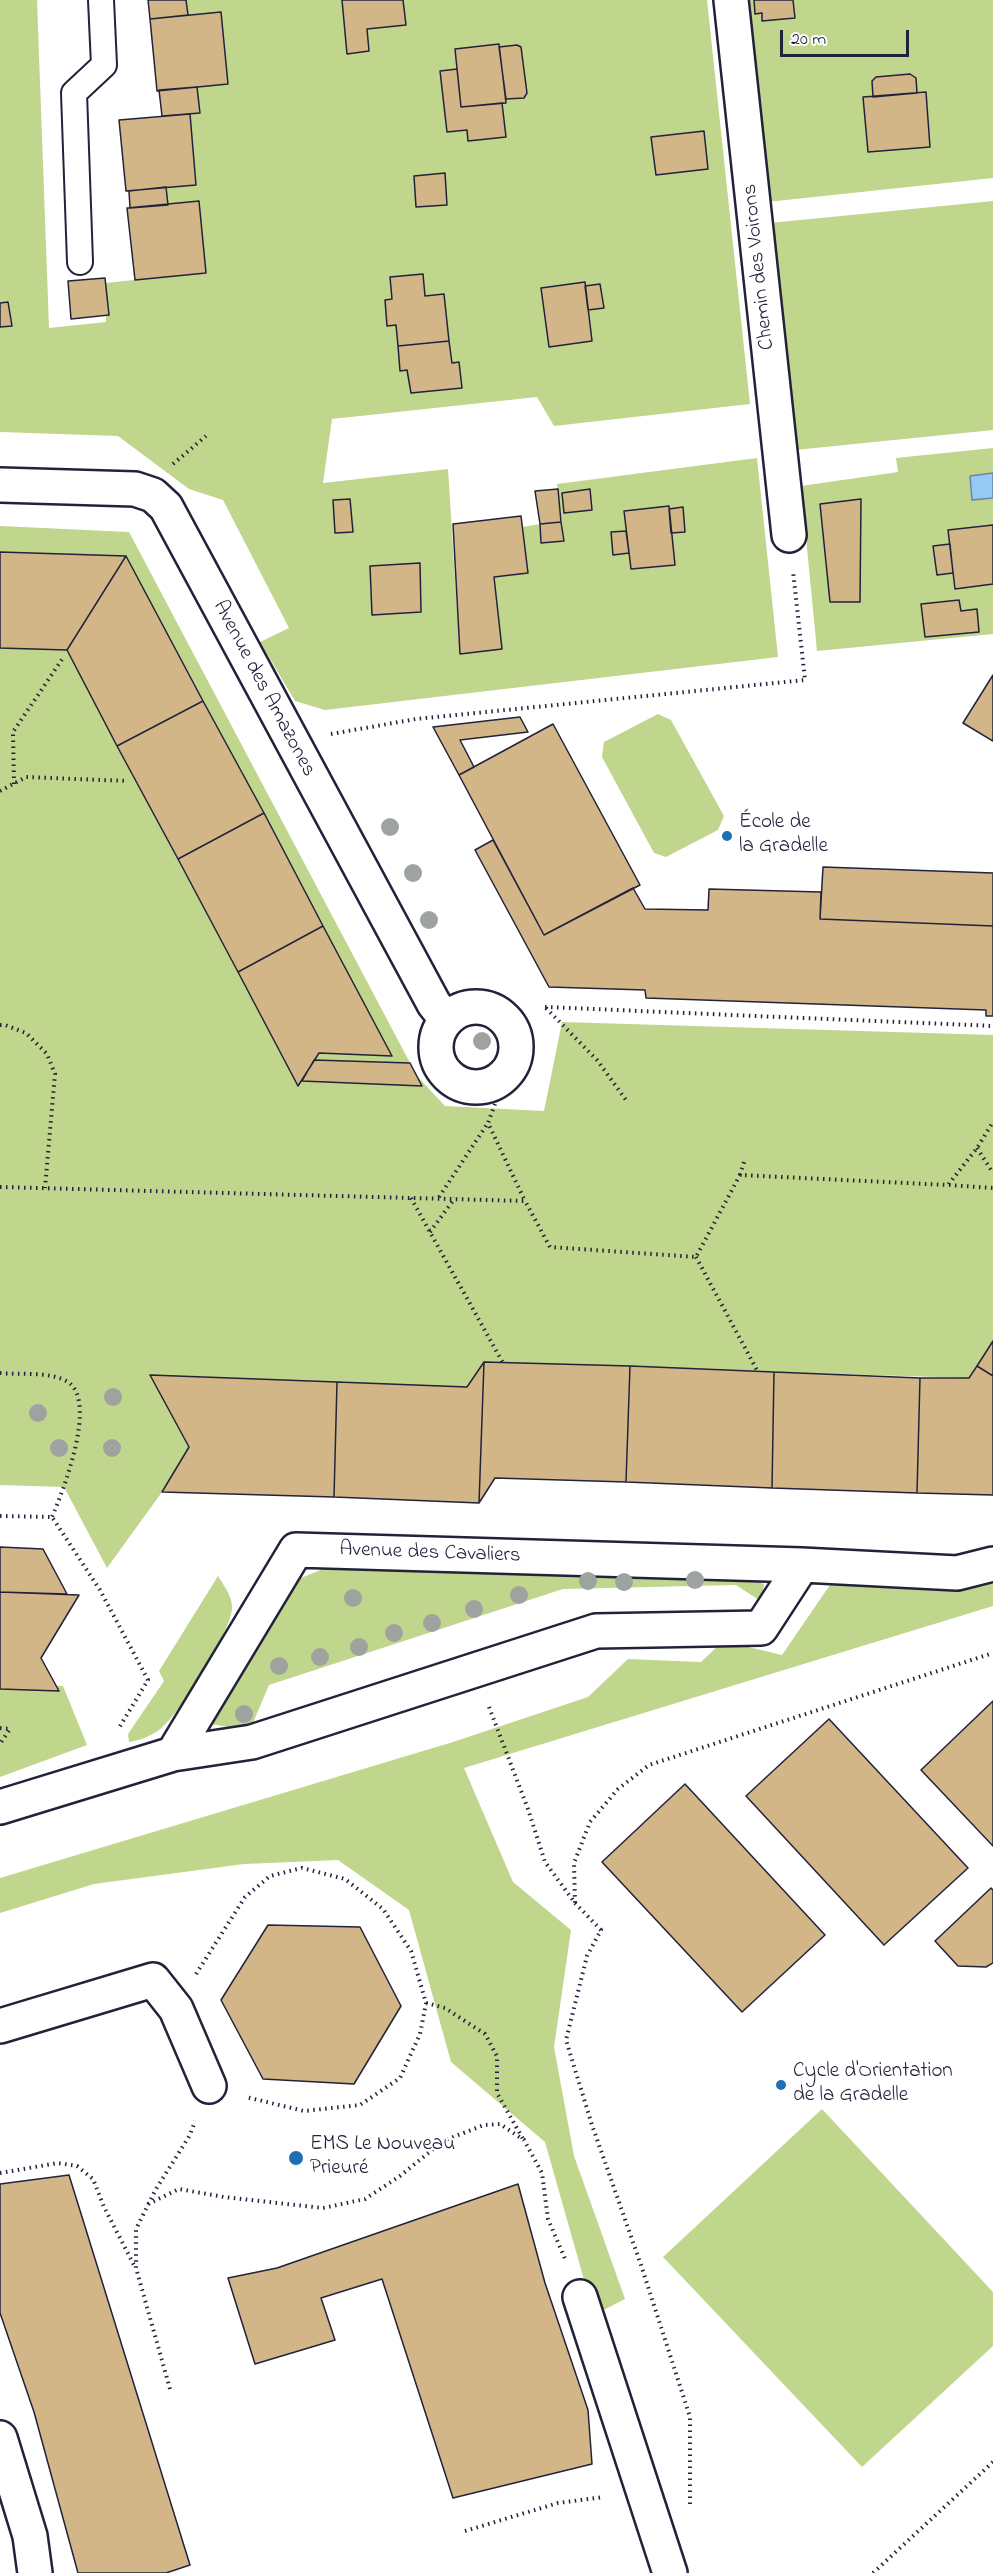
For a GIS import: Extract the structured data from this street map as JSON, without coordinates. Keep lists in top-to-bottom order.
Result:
{
  "streets": {
    "street": ["Chemin des Voirons", "Avenue des Amazones", "Avenue des Cavaliers"]
  },
  "places": ["École de la Gradelle", "Cycle d'Orientation de la Gradelle", "EMS Le Nouveau Prieuré"],
  "scale_bar": "20 m"
}
